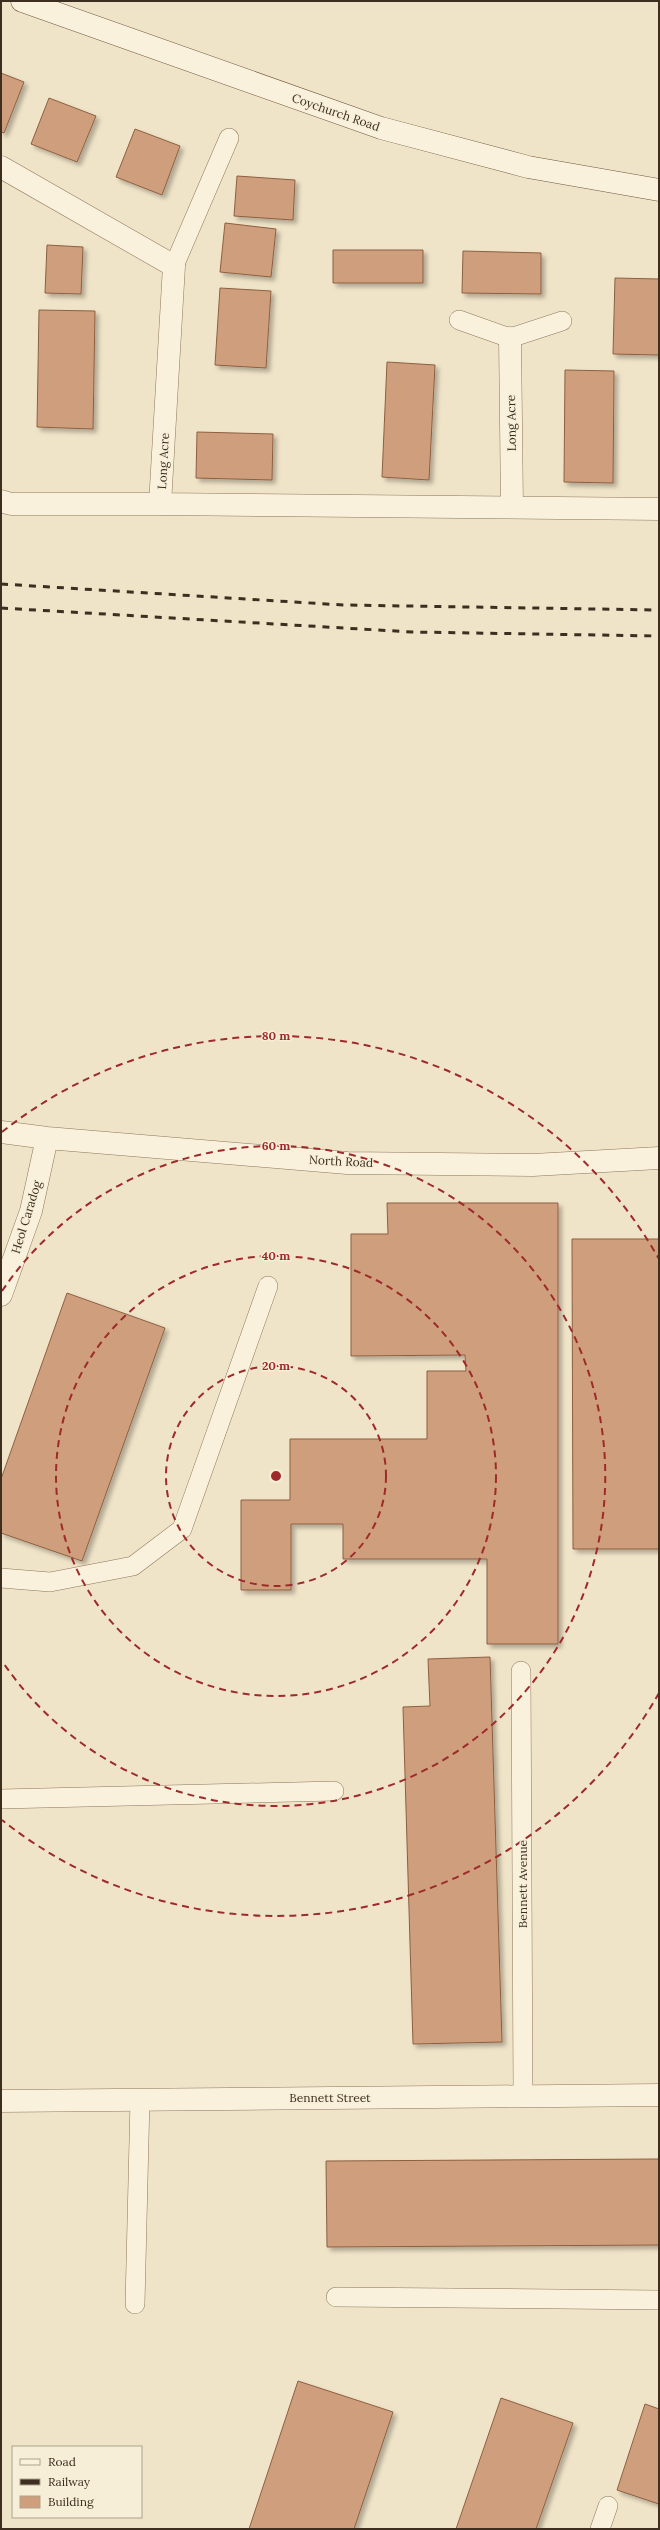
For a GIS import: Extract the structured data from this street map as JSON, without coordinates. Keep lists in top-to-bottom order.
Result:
{
  "streets": {
    "street": [
      "Coychurch Road",
      "Long Acre",
      "North Road",
      "Heol Caradog",
      "Bennett Street"
    ],
    "lane": ["Bennett Avenue"]
  },
  "crossings": [
    ["North Road", "Heol Caradog"],
    ["Bennett Avenue", "Bennett Street"]
  ],
  "legend": ["Road", "Railway", "Building"],
  "rings": [
    "80 m",
    "60 m",
    "40 m",
    "20 m"
  ]
}
